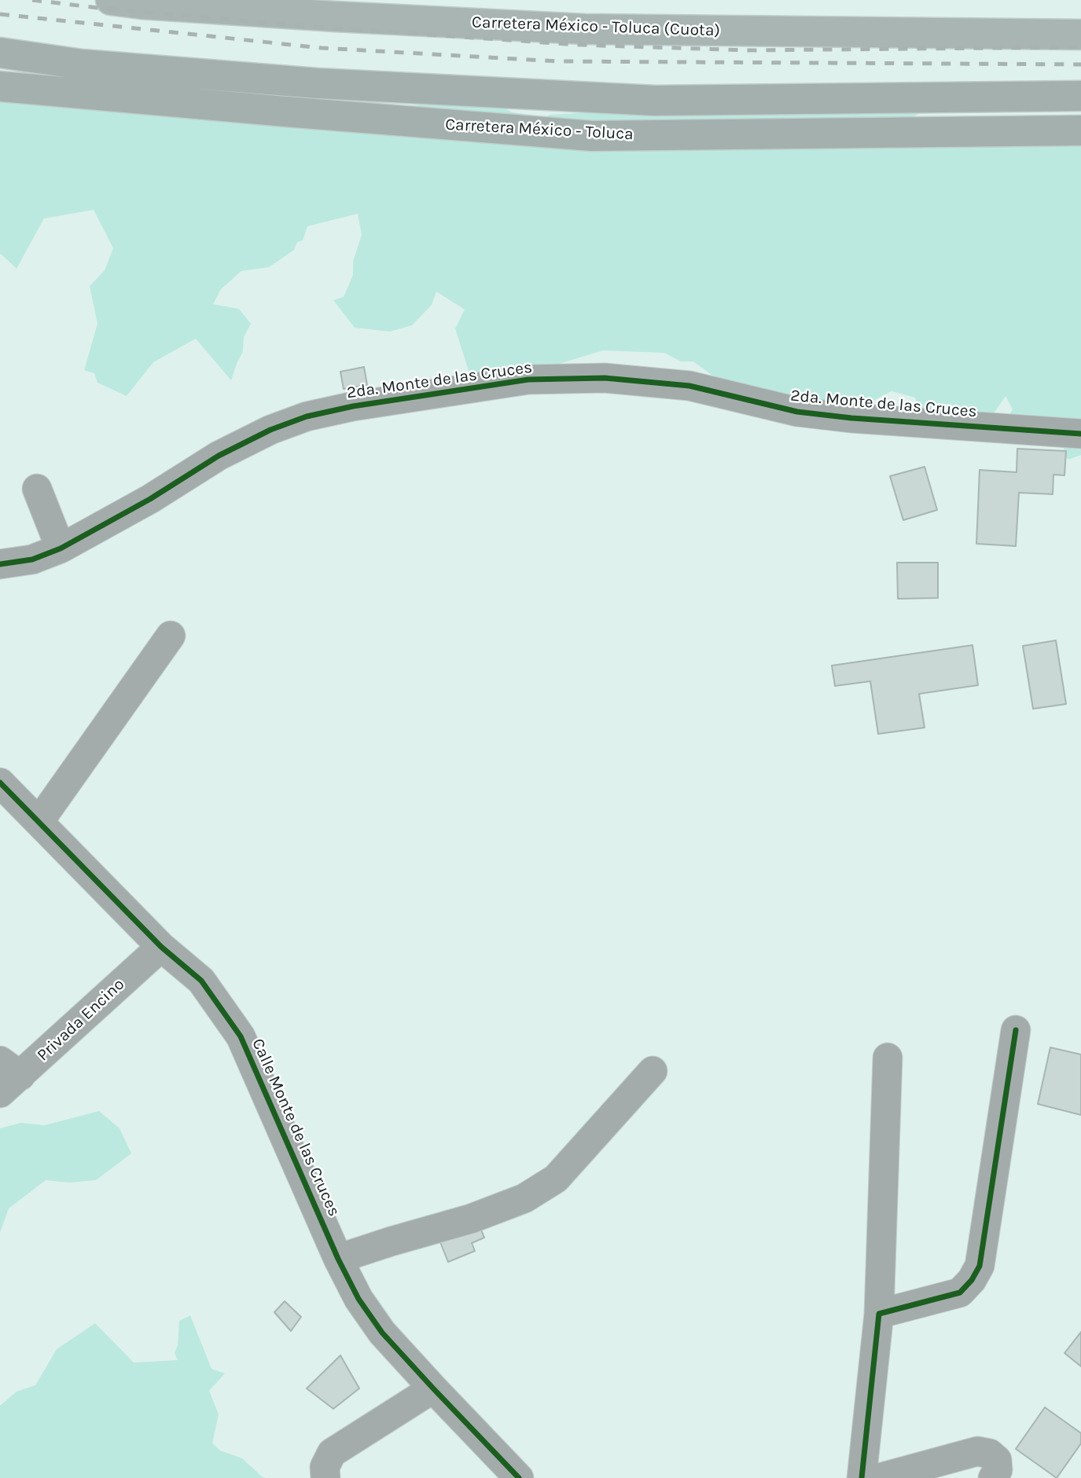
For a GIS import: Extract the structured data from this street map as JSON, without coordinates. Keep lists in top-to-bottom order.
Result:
{
  "streets": {
    "highway": ["Carretera México - Toluca (Cuota)"],
    "main road": ["Carretera México - Toluca"],
    "street": ["2da. Monte de las Cruces", "Privada Encino", "Calle Monte de las Cruces"]
  },
  "crossings": [
    ["Privada Encino", "Calle Monte de las Cruces"]
  ]
}
